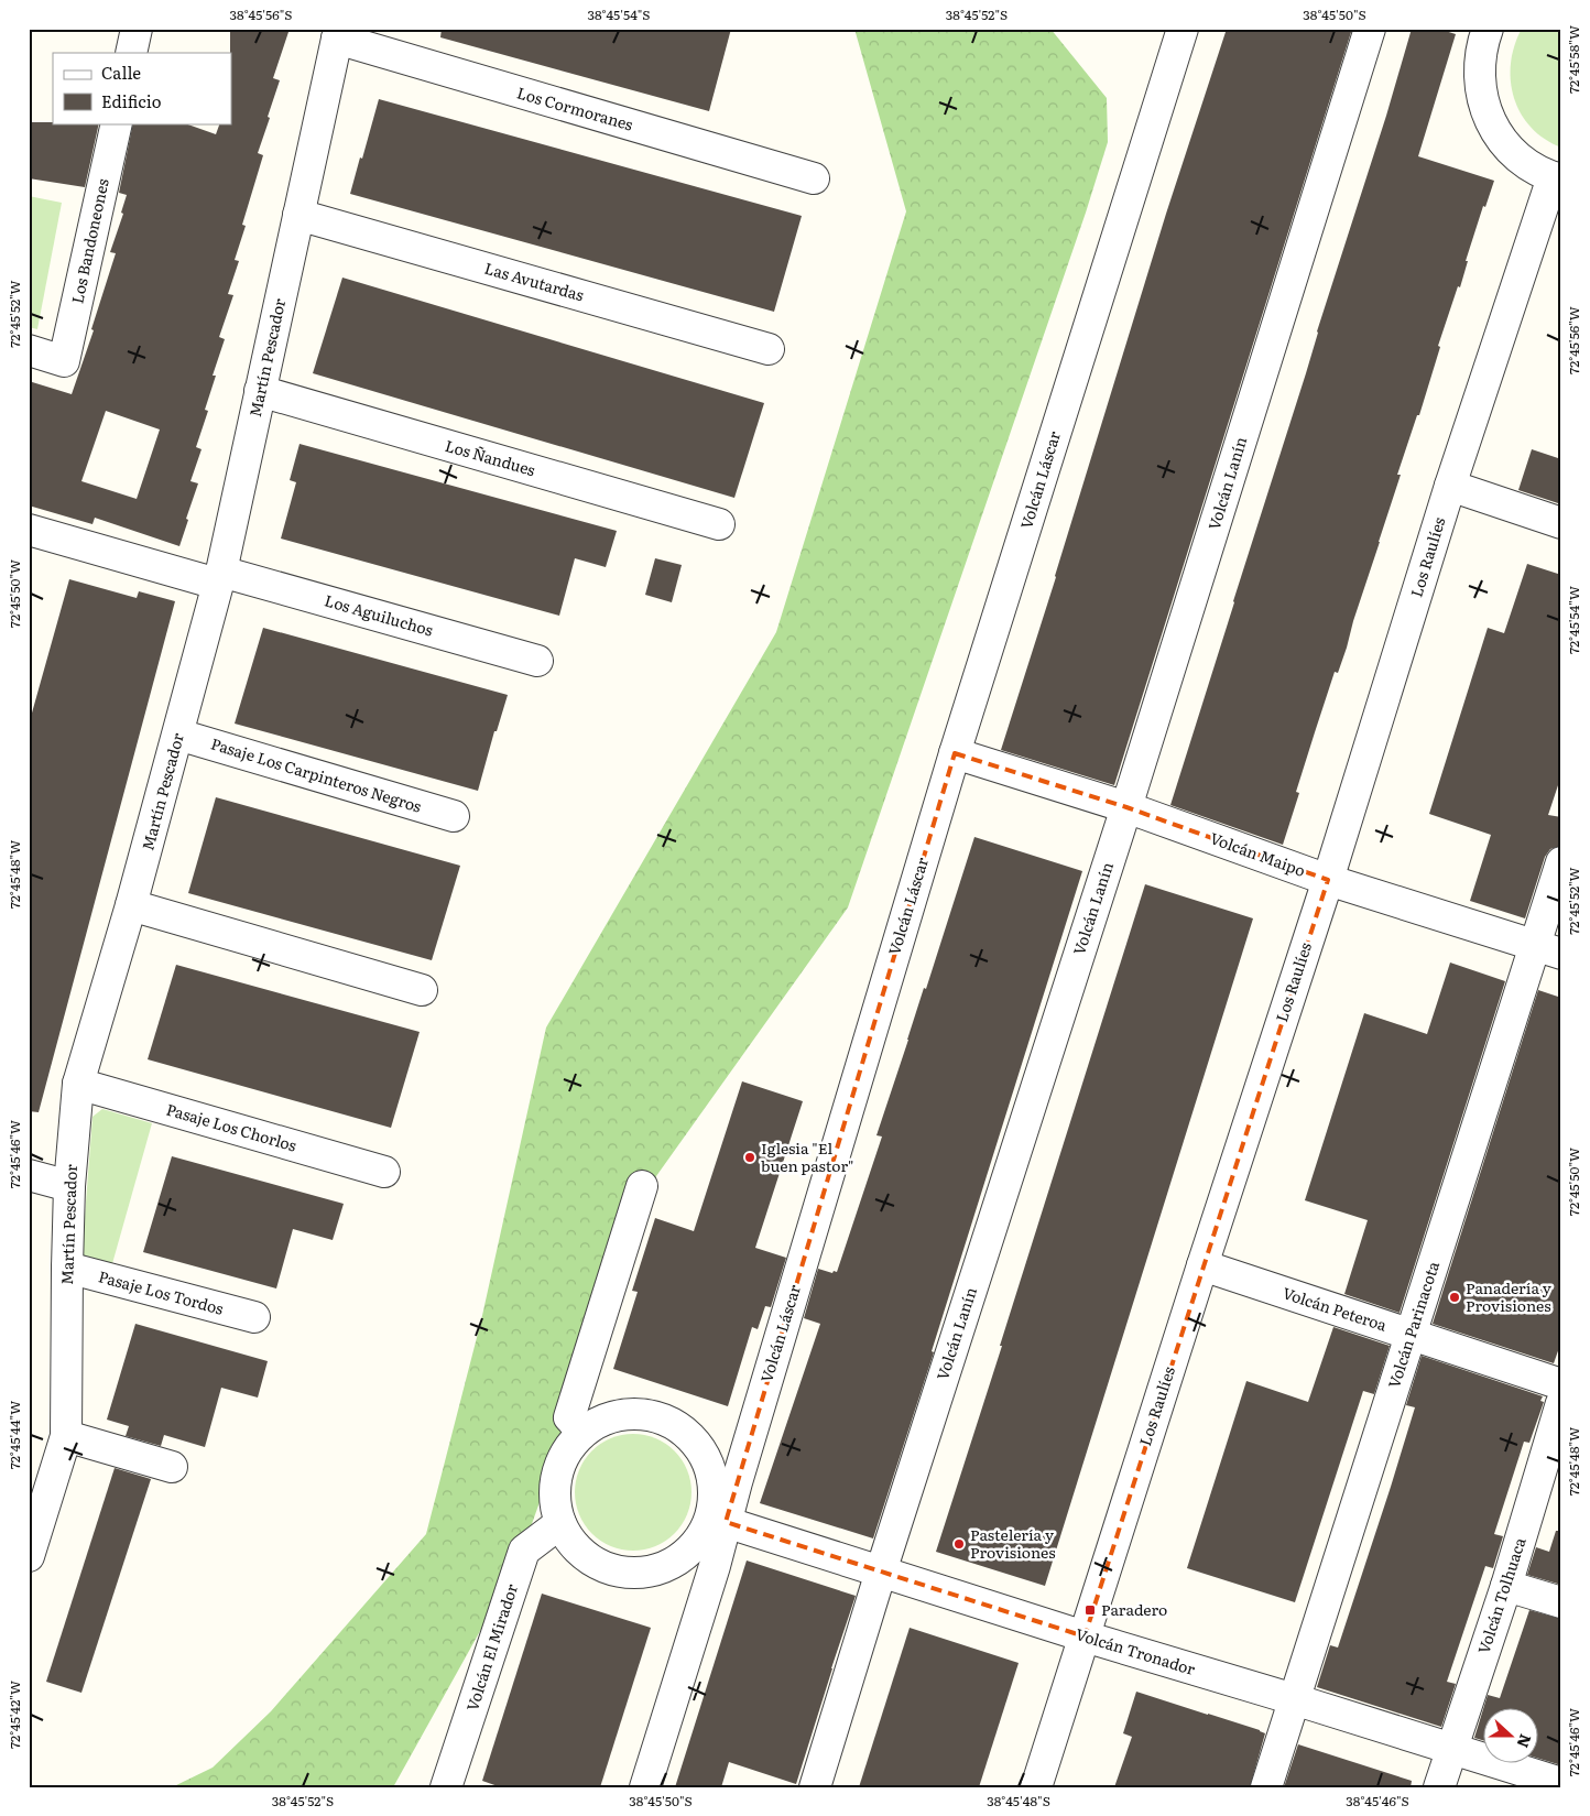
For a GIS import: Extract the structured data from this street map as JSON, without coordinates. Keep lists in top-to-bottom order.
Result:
{
  "streets": {
    "street": [
      "Los Cormoranes",
      "Los Bandoneones",
      "Las Avutardas",
      "Martín Pescador",
      "Los Ñandues",
      "Volcán Láscar",
      "Volcán Lanín",
      "Los Raulíes",
      "Los Aguiluchos",
      "Pasaje Los Carpinteros Negros",
      "Volcán Maipo",
      "Pasaje Los Chorlos",
      "Pasaje Los Tordos",
      "Volcán Peteroa",
      "Volcán Parinacota",
      "Volcán Tolhuaca",
      "Volcán El Mirador",
      "Volcán Tronador"
    ]
  },
  "crossings": [
    ["Los Cormoranes", "Martín Pescador"],
    ["Las Avutardas", "Martín Pescador"],
    ["Martín Pescador", "Los Ñandues"],
    ["Martín Pescador", "Los Aguiluchos"],
    ["Martín Pescador", "Pasaje Los Carpinteros Negros"],
    ["Martín Pescador", "Pasaje Los Chorlos"],
    ["Martín Pescador", "Pasaje Los Tordos"],
    ["Volcán Láscar", "Volcán Maipo"],
    ["Volcán Láscar", "Volcán El Mirador"],
    ["Volcán Láscar", "Volcán Tronador"],
    ["Volcán Lanín", "Volcán Maipo"],
    ["Volcán Lanín", "Volcán Tronador"],
    ["Los Raulíes", "Volcán Maipo"],
    ["Los Raulíes", "Volcán Peteroa"],
    ["Los Raulíes", "Volcán Tronador"],
    ["Volcán Maipo", "Volcán Parinacota"],
    ["Volcán Peteroa", "Volcán Parinacota"],
    ["Volcán Parinacota", "Volcán Tronador"],
    ["Volcán Tolhuaca", "Volcán Tronador"],
    ["Volcán El Mirador", "Volcán Tronador"]
  ],
  "places": {
    "other": ["Iglesia \"El buen pastor\"", "Panadería y Provisiones", "Pastelería y Provisiones"],
    "transit": ["Paradero"]
  },
  "legend": ["Calle", "Edificio"],
  "north": "right",
  "coordinates": [
    "38°45'56\"S",
    "38°45'54\"S",
    "38°45'52\"S",
    "38°45'50\"S",
    "72°45'58\"W",
    "72°45'52\"W",
    "72°45'56\"W",
    "72°45'50\"W",
    "72°45'54\"W",
    "72°45'48\"W",
    "72°45'46\"W",
    "72°45'44\"W",
    "72°45'42\"W",
    "38°45'48\"S",
    "38°45'46\"S"
  ]
}
